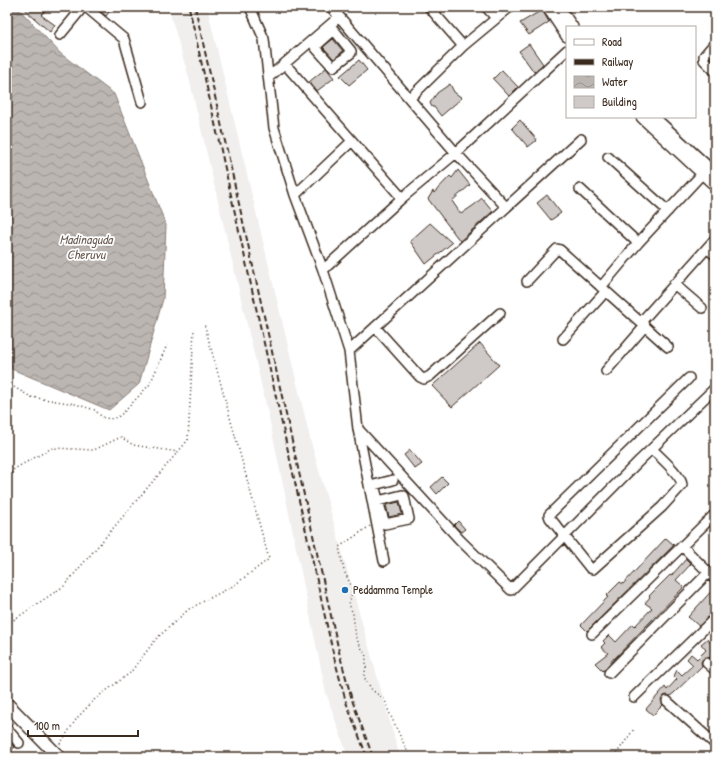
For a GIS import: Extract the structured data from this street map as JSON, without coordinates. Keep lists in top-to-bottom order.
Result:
{
  "water": ["Madinaguda Cheruvu"],
  "places": ["Peddamma Temple"],
  "legend": [
    "Road",
    "Railway",
    "Water",
    "Building"
  ],
  "scale_bar": "100 m"
}
